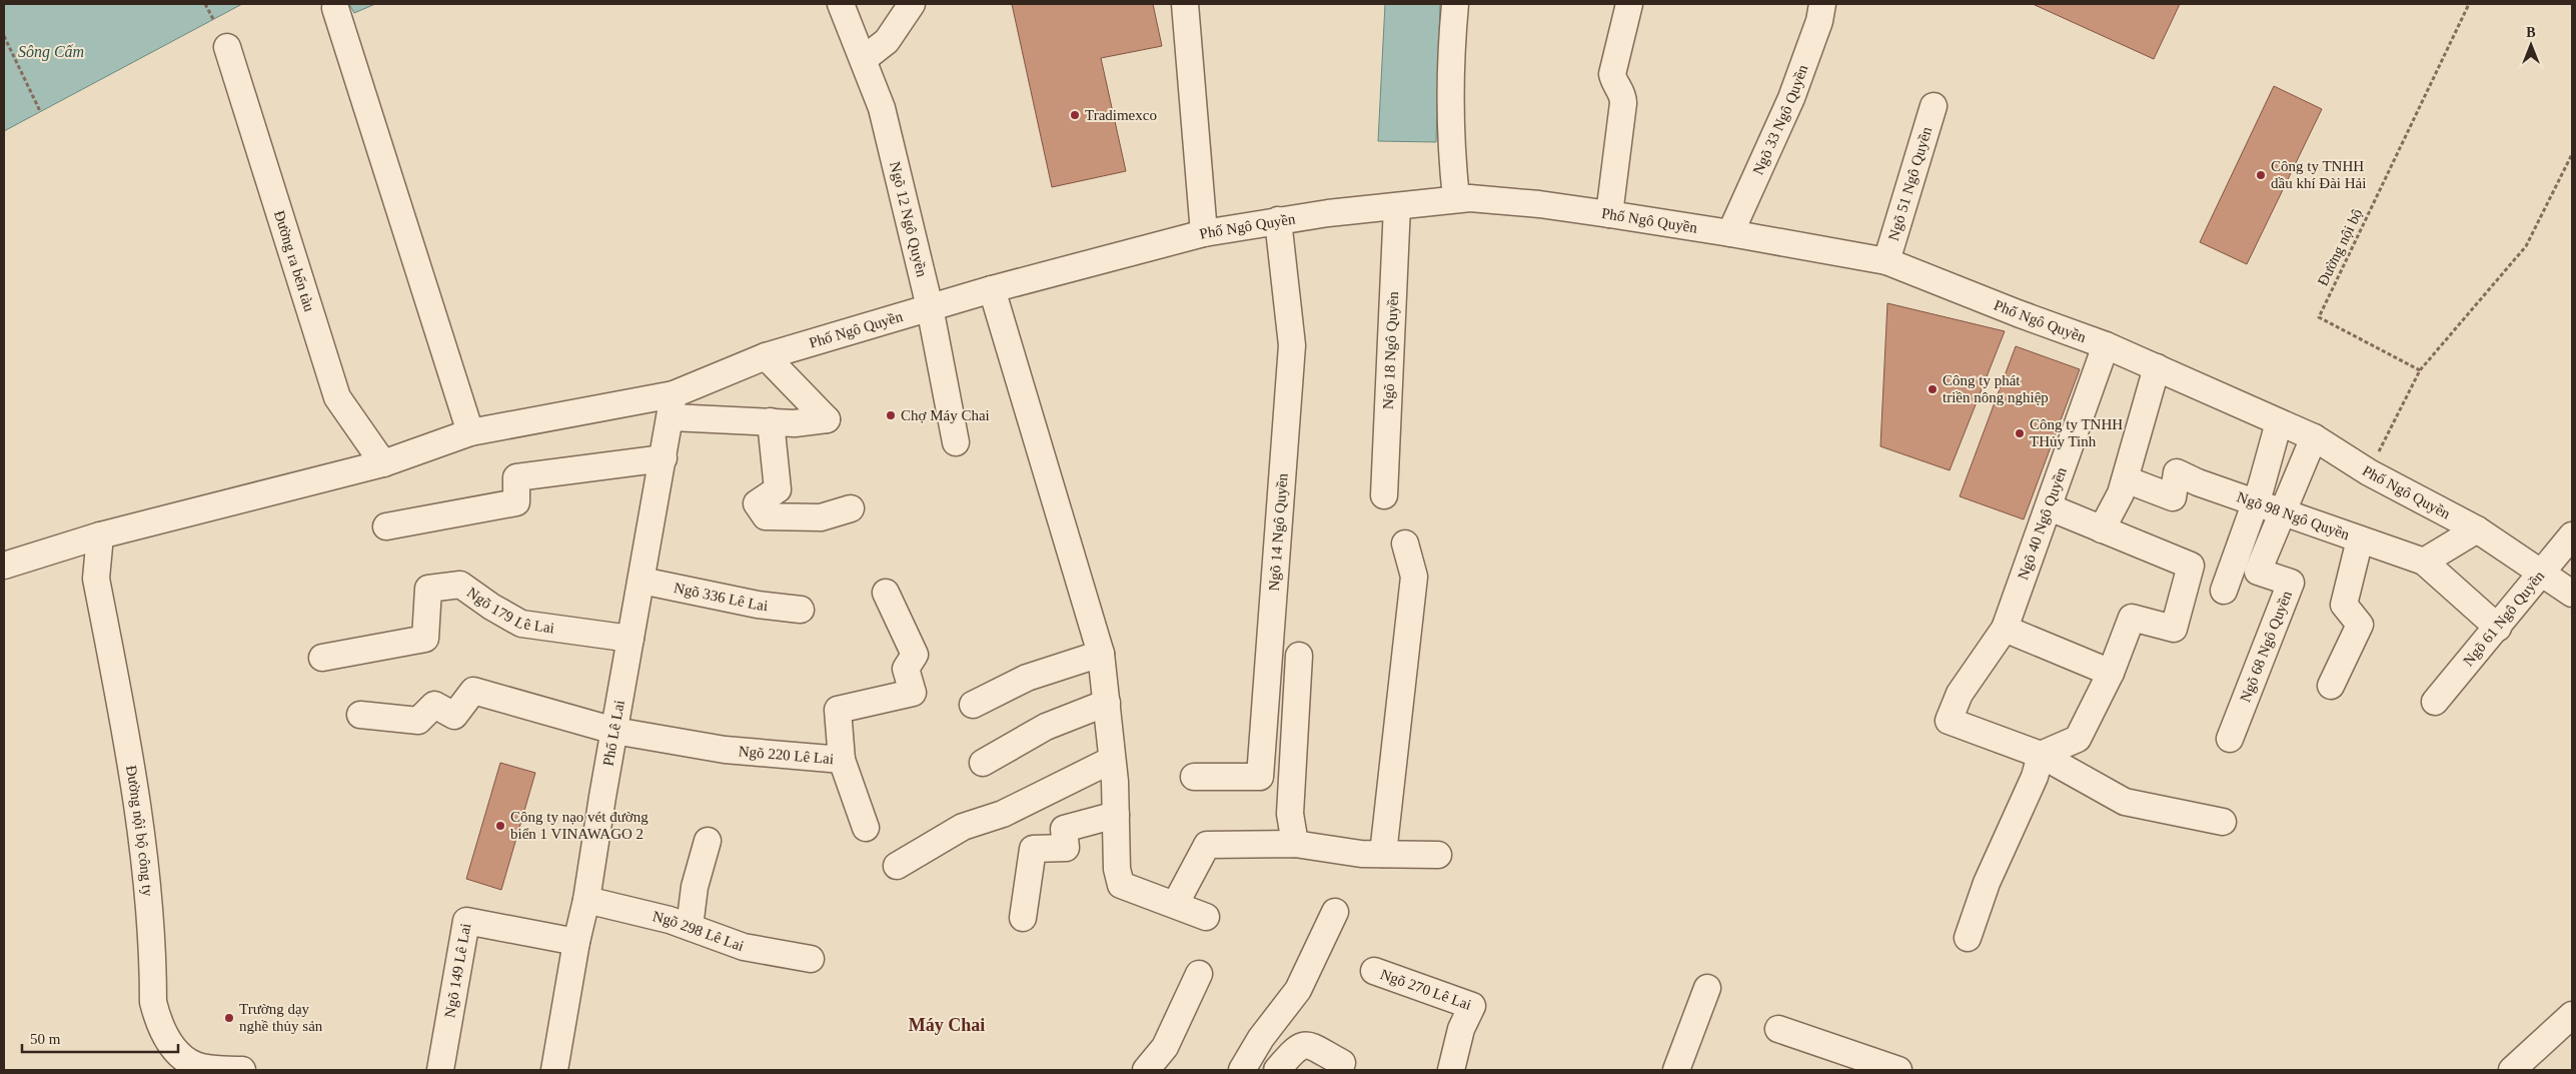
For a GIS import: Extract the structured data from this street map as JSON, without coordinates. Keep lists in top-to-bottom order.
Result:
{
  "streets": {
    "street": [
      "Ngõ 33 Ngô Quyền",
      "Ngõ 51 Ngô Quyền",
      "Ngõ 12 Ngô Quyền",
      "Phố Ngô Quyền",
      "Đường ra bến tàu",
      "Ngõ 18 Ngô Quyền",
      "Ngõ 98 Ngô Quyền",
      "Ngõ 40 Ngô Quyền",
      "Ngõ 14 Ngô Quyền",
      "Ngõ 336 Lê Lai",
      "Ngõ 179 Lê Lai",
      "Ngõ 61 Ngô Quyền",
      "Ngõ 68 Ngô Quyền",
      "Phố Lê Lai",
      "Ngõ 220 Lê Lai",
      "Đường nội bộ công ty",
      "Ngõ 298 Lê Lai",
      "Ngõ 149 Lê Lai",
      "Ngõ 270 Lê Lai"
    ],
    "path": ["Đường nội bộ"]
  },
  "crossings": [
    ["Ngõ 33 Ngô Quyền", "Phố Ngô Quyền"],
    ["Ngõ 51 Ngô Quyền", "Phố Ngô Quyền"],
    ["Ngõ 12 Ngô Quyền", "Phố Ngô Quyền"],
    ["Phố Ngô Quyền", "Ngõ 18 Ngô Quyền"],
    ["Phố Ngô Quyền", "Ngõ 40 Ngô Quyền"],
    ["Phố Ngô Quyền", "Ngõ 14 Ngô Quyền"],
    ["Phố Ngô Quyền", "Ngõ 61 Ngô Quyền"],
    ["Phố Ngô Quyền", "Ngõ 68 Ngô Quyền"],
    ["Phố Ngô Quyền", "Phố Lê Lai"],
    ["Ngõ 98 Ngô Quyền", "Ngõ 68 Ngô Quyền"],
    ["Ngõ 336 Lê Lai", "Phố Lê Lai"],
    ["Ngõ 179 Lê Lai", "Phố Lê Lai"],
    ["Phố Lê Lai", "Ngõ 220 Lê Lai"],
    ["Phố Lê Lai", "Ngõ 298 Lê Lai"],
    ["Phố Lê Lai", "Ngõ 149 Lê Lai"]
  ],
  "districts": ["Máy Chai"],
  "water": ["Sông Cấm"],
  "places": [
    "Tradimexco",
    "Công ty TNHH dầu khí Đài Hải",
    "Công ty phát triền nông nghiệp",
    "Chợ Máy Chai",
    "Công ty TNHH THủy Tinh",
    "Công ty nạo vét đường biển 1 VINAWAGO 2",
    "Trường dạy nghề thủy sản"
  ],
  "scale_bar": "50 m",
  "north": "top"
}
